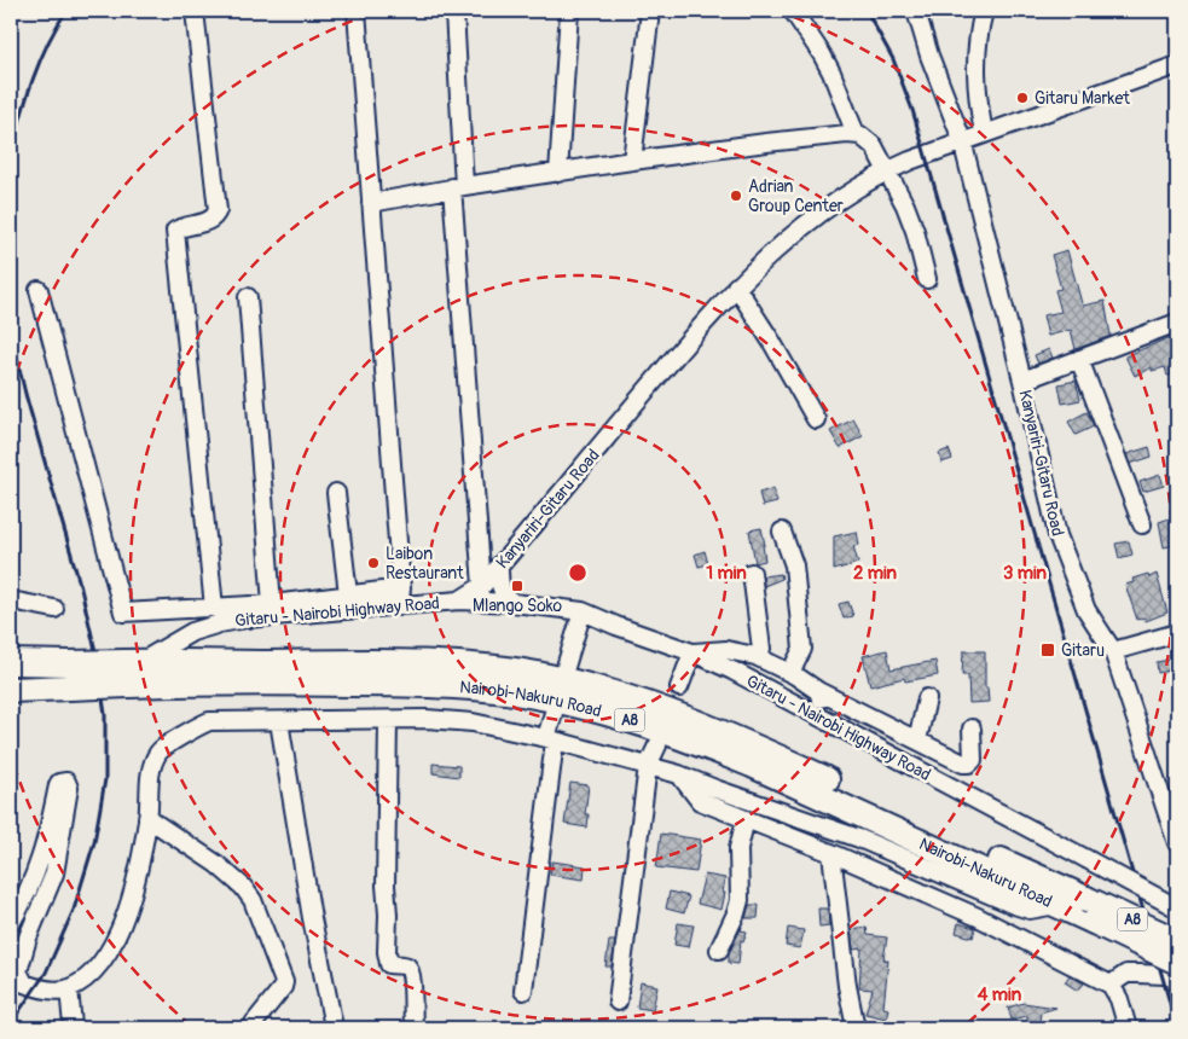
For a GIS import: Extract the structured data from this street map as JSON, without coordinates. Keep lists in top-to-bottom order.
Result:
{
  "streets": {
    "highway": ["Nairobi-Nakuru Road", "A8"],
    "street": ["Kanyariri-Gitaru Road", "Gitaru - Nairobi Highway Road"]
  },
  "crossings": [
    ["Kanyariri-Gitaru Road", "Gitaru - Nairobi Highway Road"],
    ["Gitaru - Nairobi Highway Road", "Nairobi-Nakuru Road"]
  ],
  "places": {
    "other": ["Gitaru Market", "Adrian Group Center", "Laibon Restaurant"],
    "transit": ["Mlango Soko", "Gitaru"]
  },
  "rings": [
    "1 min",
    "2 min",
    "3 min",
    "4 min"
  ]
}
